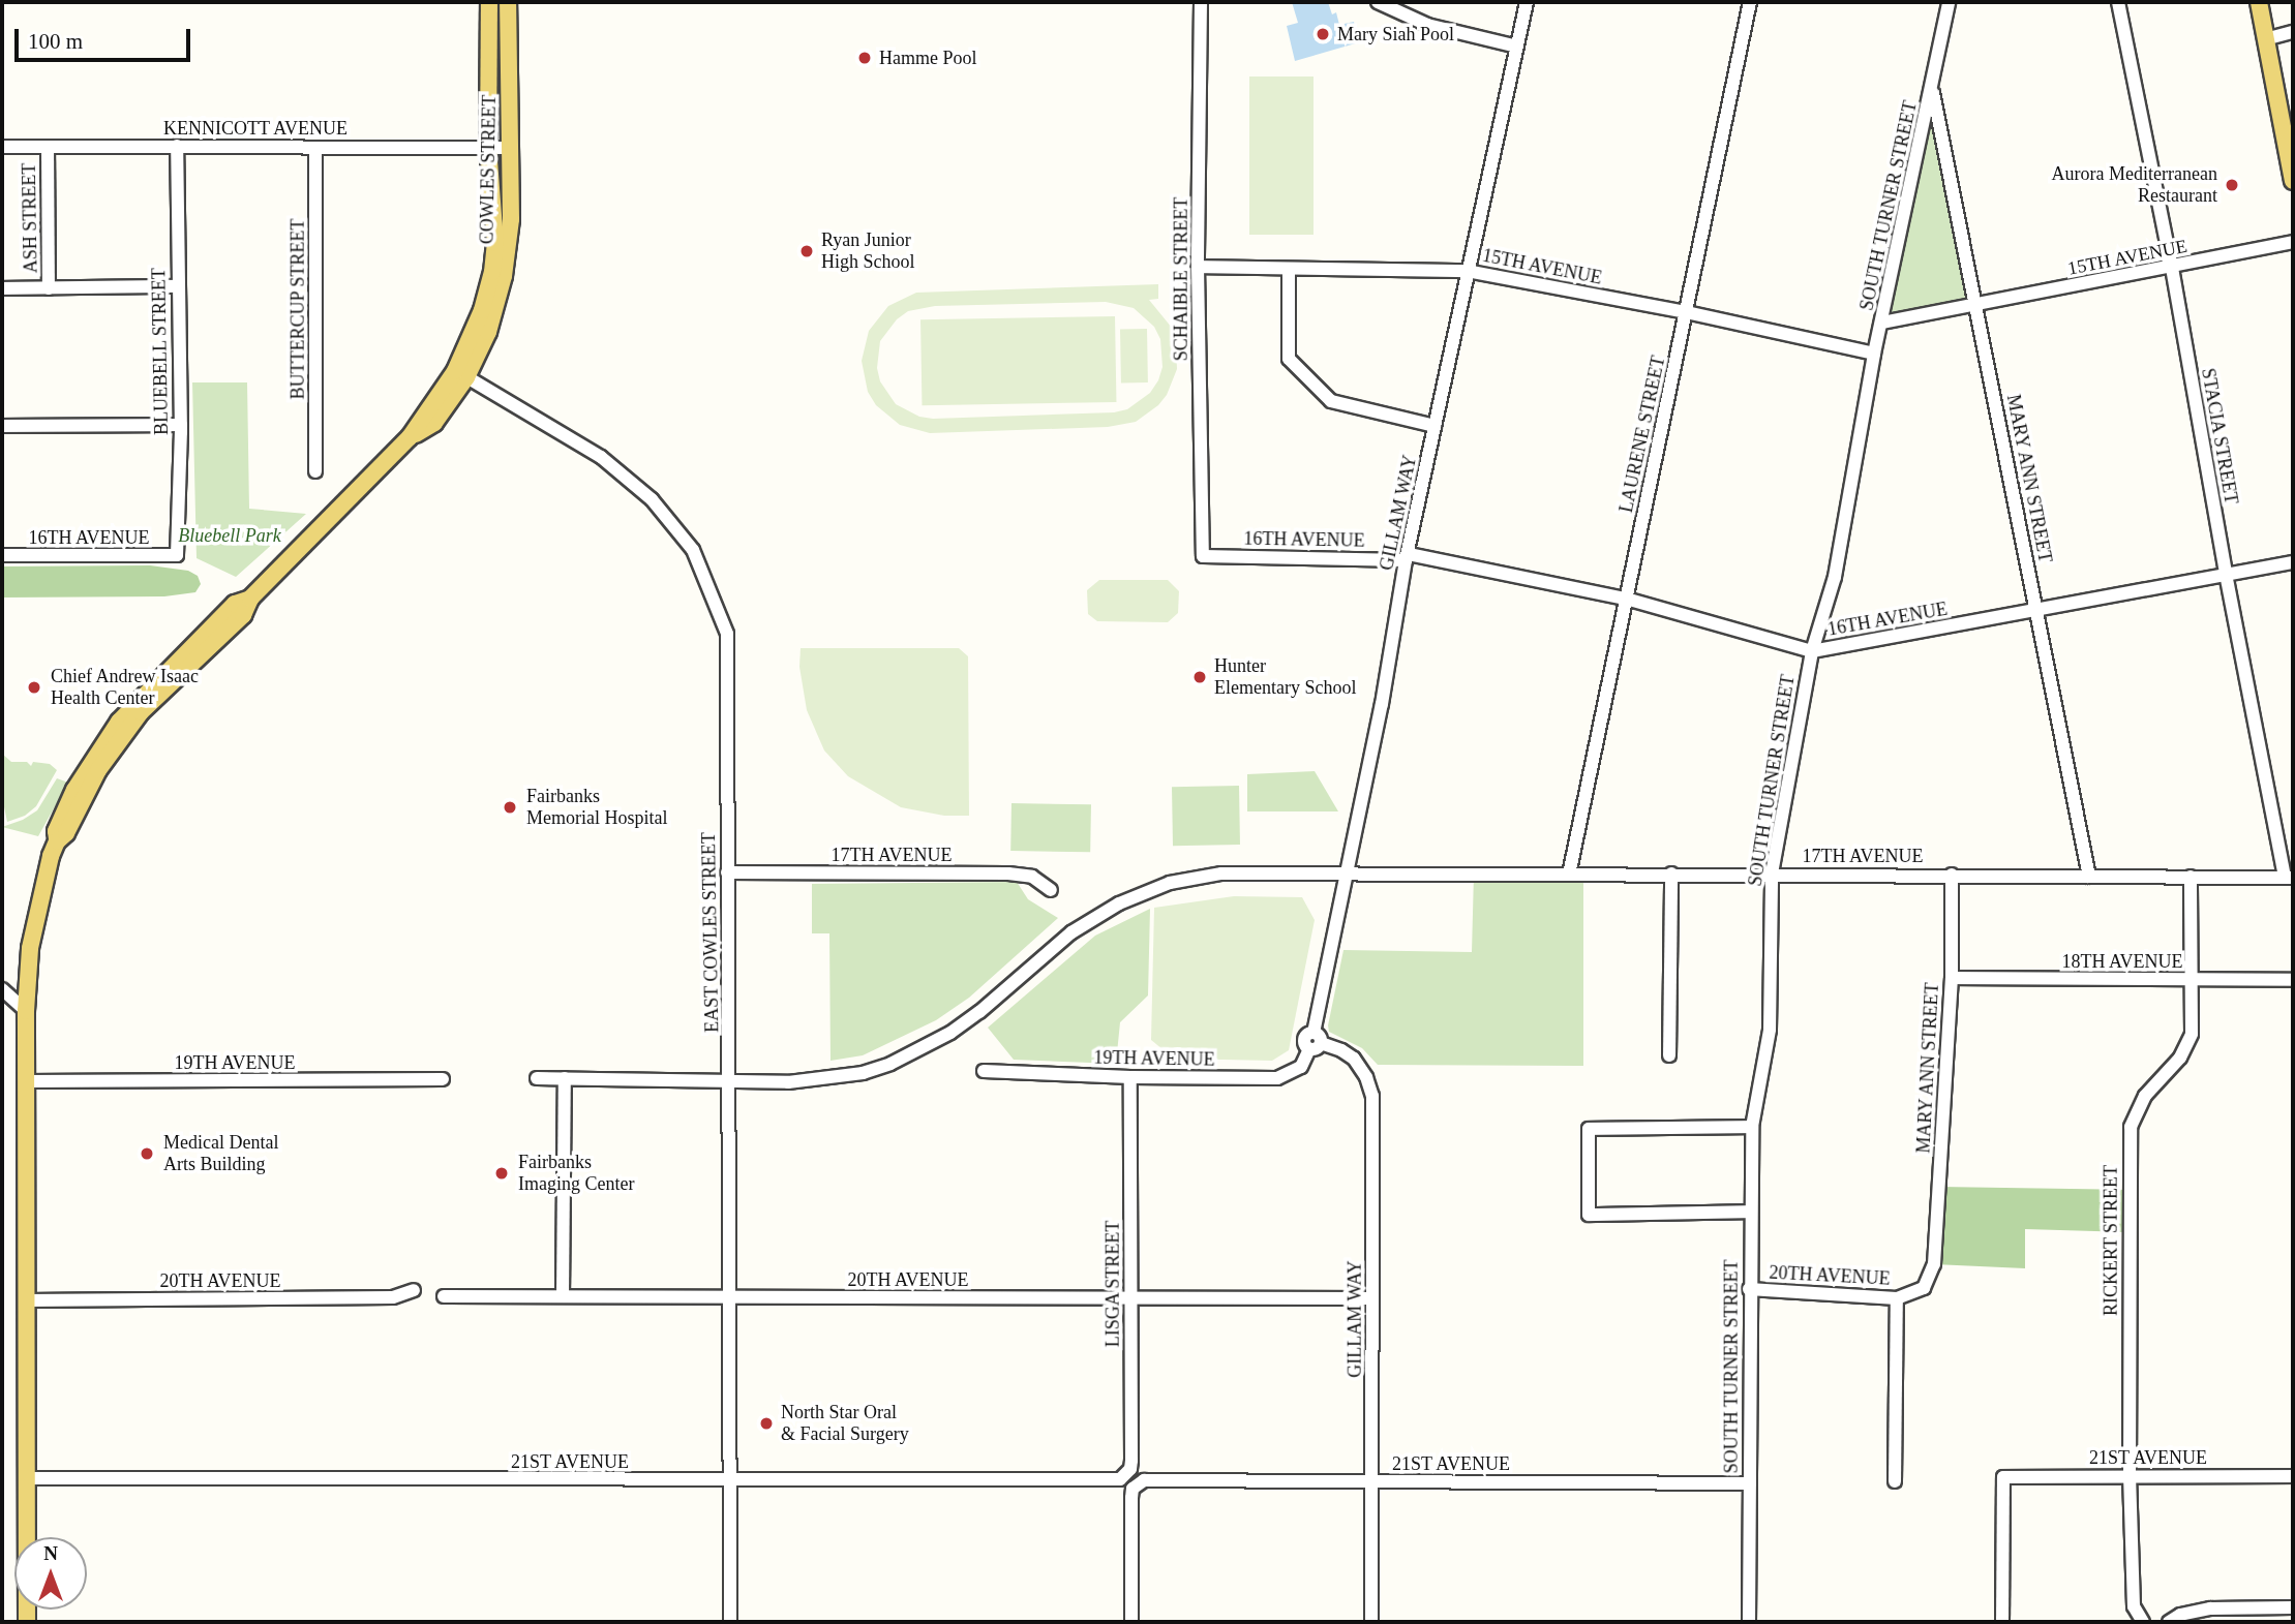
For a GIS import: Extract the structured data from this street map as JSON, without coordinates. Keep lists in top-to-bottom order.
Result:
{
  "streets": {
    "main road": ["COWLES STREET"],
    "street": [
      "KENNICOTT AVENUE",
      "SOUTH TURNER STREET",
      "ASH STREET",
      "15TH AVENUE",
      "SCHAIBLE STREET",
      "BUTTERCUP STREET",
      "BLUEBELL STREET",
      "LAURENE STREET",
      "STACIA STREET",
      "MARY ANN STREET",
      "GILLAM WAY",
      "16TH AVENUE",
      "17TH AVENUE",
      "EAST COWLES STREET",
      "18TH AVENUE",
      "19TH AVENUE",
      "RICKERT STREET",
      "20TH AVENUE",
      "LISGA STREET",
      "21ST AVENUE"
    ]
  },
  "crossings": [
    ["KENNICOTT AVENUE", "COWLES STREET"],
    ["KENNICOTT AVENUE", "ASH STREET"],
    ["KENNICOTT AVENUE", "BUTTERCUP STREET"],
    ["KENNICOTT AVENUE", "BLUEBELL STREET"],
    ["COWLES STREET", "EAST COWLES STREET"],
    ["SOUTH TURNER STREET", "15TH AVENUE"],
    ["SOUTH TURNER STREET", "MARY ANN STREET"],
    ["SOUTH TURNER STREET", "16TH AVENUE"],
    ["SOUTH TURNER STREET", "17TH AVENUE"],
    ["SOUTH TURNER STREET", "20TH AVENUE"],
    ["SOUTH TURNER STREET", "21ST AVENUE"],
    ["15TH AVENUE", "SCHAIBLE STREET"],
    ["15TH AVENUE", "LAURENE STREET"],
    ["15TH AVENUE", "STACIA STREET"],
    ["15TH AVENUE", "MARY ANN STREET"],
    ["15TH AVENUE", "GILLAM WAY"],
    ["SCHAIBLE STREET", "16TH AVENUE"],
    ["BLUEBELL STREET", "16TH AVENUE"],
    ["LAURENE STREET", "16TH AVENUE"],
    ["LAURENE STREET", "17TH AVENUE"],
    ["STACIA STREET", "16TH AVENUE"],
    ["STACIA STREET", "17TH AVENUE"],
    ["MARY ANN STREET", "16TH AVENUE"],
    ["MARY ANN STREET", "17TH AVENUE"],
    ["MARY ANN STREET", "18TH AVENUE"],
    ["MARY ANN STREET", "20TH AVENUE"],
    ["GILLAM WAY", "16TH AVENUE"],
    ["GILLAM WAY", "17TH AVENUE"],
    ["GILLAM WAY", "19TH AVENUE"],
    ["GILLAM WAY", "20TH AVENUE"],
    ["GILLAM WAY", "21ST AVENUE"],
    ["17TH AVENUE", "EAST COWLES STREET"],
    ["17TH AVENUE", "RICKERT STREET"],
    ["EAST COWLES STREET", "20TH AVENUE"],
    ["EAST COWLES STREET", "21ST AVENUE"],
    ["18TH AVENUE", "RICKERT STREET"],
    ["19TH AVENUE", "LISGA STREET"],
    ["RICKERT STREET", "21ST AVENUE"],
    ["20TH AVENUE", "LISGA STREET"],
    ["LISGA STREET", "21ST AVENUE"]
  ],
  "parks": ["Bluebell Park"],
  "places": [
    "Mary Siah Pool",
    "Hamme Pool",
    "Aurora Mediterranean Restaurant",
    "Ryan Junior High School",
    "Hunter Elementary School",
    "Chief Andrew Isaac Health Center",
    "Fairbanks Memorial Hospital",
    "Medical Dental Arts Building",
    "Fairbanks Imaging Center",
    "North Star Oral & Facial Surgery"
  ],
  "scale_bar": "100 m",
  "north": "top"
}
